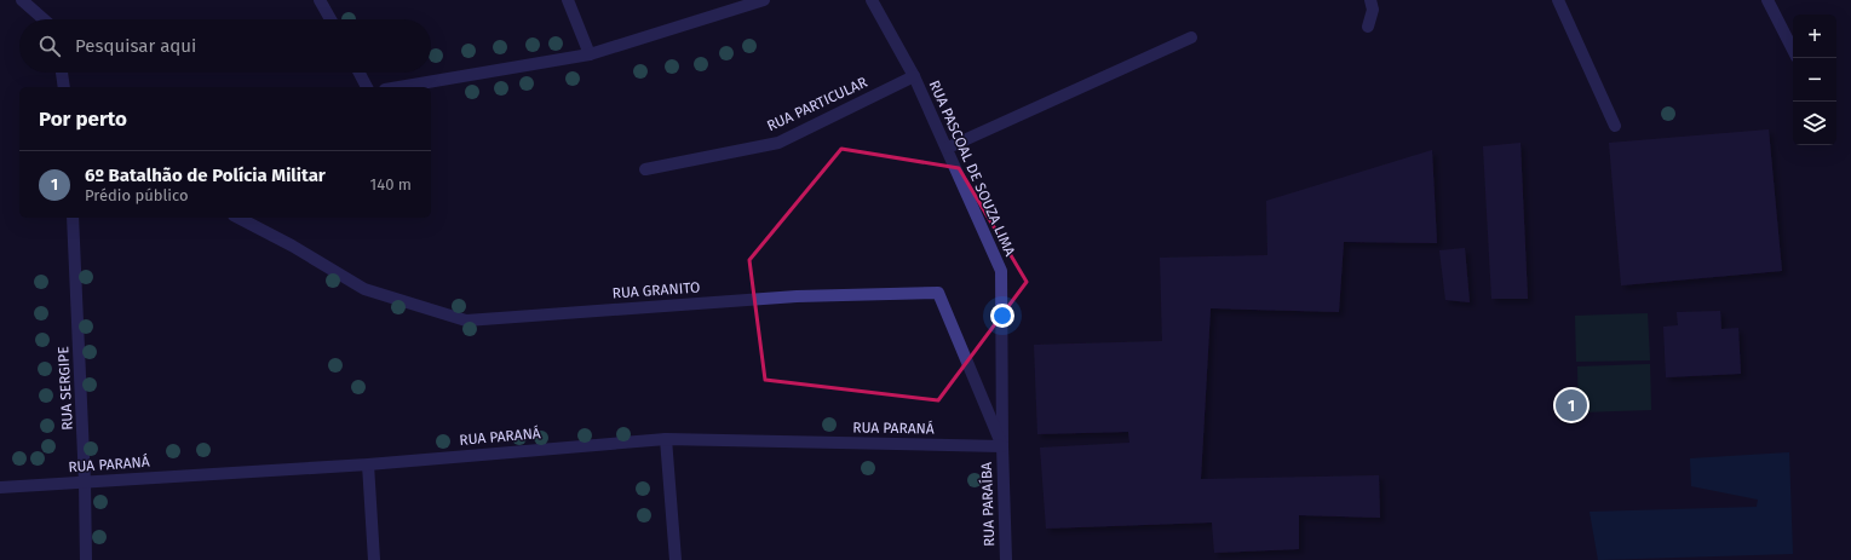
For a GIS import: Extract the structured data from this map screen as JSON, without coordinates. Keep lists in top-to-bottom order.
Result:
{
  "streets": {
    "street": [
      "RUA PARTICULAR",
      "RUA PASCOAL DE SOUZA LIMA",
      "RUA GRANITO",
      "RUA SERGIPE",
      "RUA PARANÁ",
      "RUA PARAÍBA"
    ]
  },
  "crossings": [
    ["RUA PARTICULAR", "RUA PASCOAL DE SOUZA LIMA"],
    ["RUA PASCOAL DE SOUZA LIMA", "RUA GRANITO"],
    ["RUA PASCOAL DE SOUZA LIMA", "RUA PARANÁ"],
    ["RUA PASCOAL DE SOUZA LIMA", "RUA PARAÍBA"],
    ["RUA GRANITO", "RUA PARANÁ"],
    ["RUA GRANITO", "RUA PARAÍBA"],
    ["RUA SERGIPE", "RUA PARANÁ"],
    ["RUA PARANÁ", "RUA PARAÍBA"]
  ],
  "page": {
    "map_buttons": ["+", "−"],
    "search": "Pesquisar aqui",
    "heading": "Por perto",
    "list": [
      {
        "mark": "1",
        "name": "6º Batalhão de Polícia Militar",
        "note": "Prédio público",
        "value": "140 m"
      }
    ],
    "pins": "1"
  }
}
